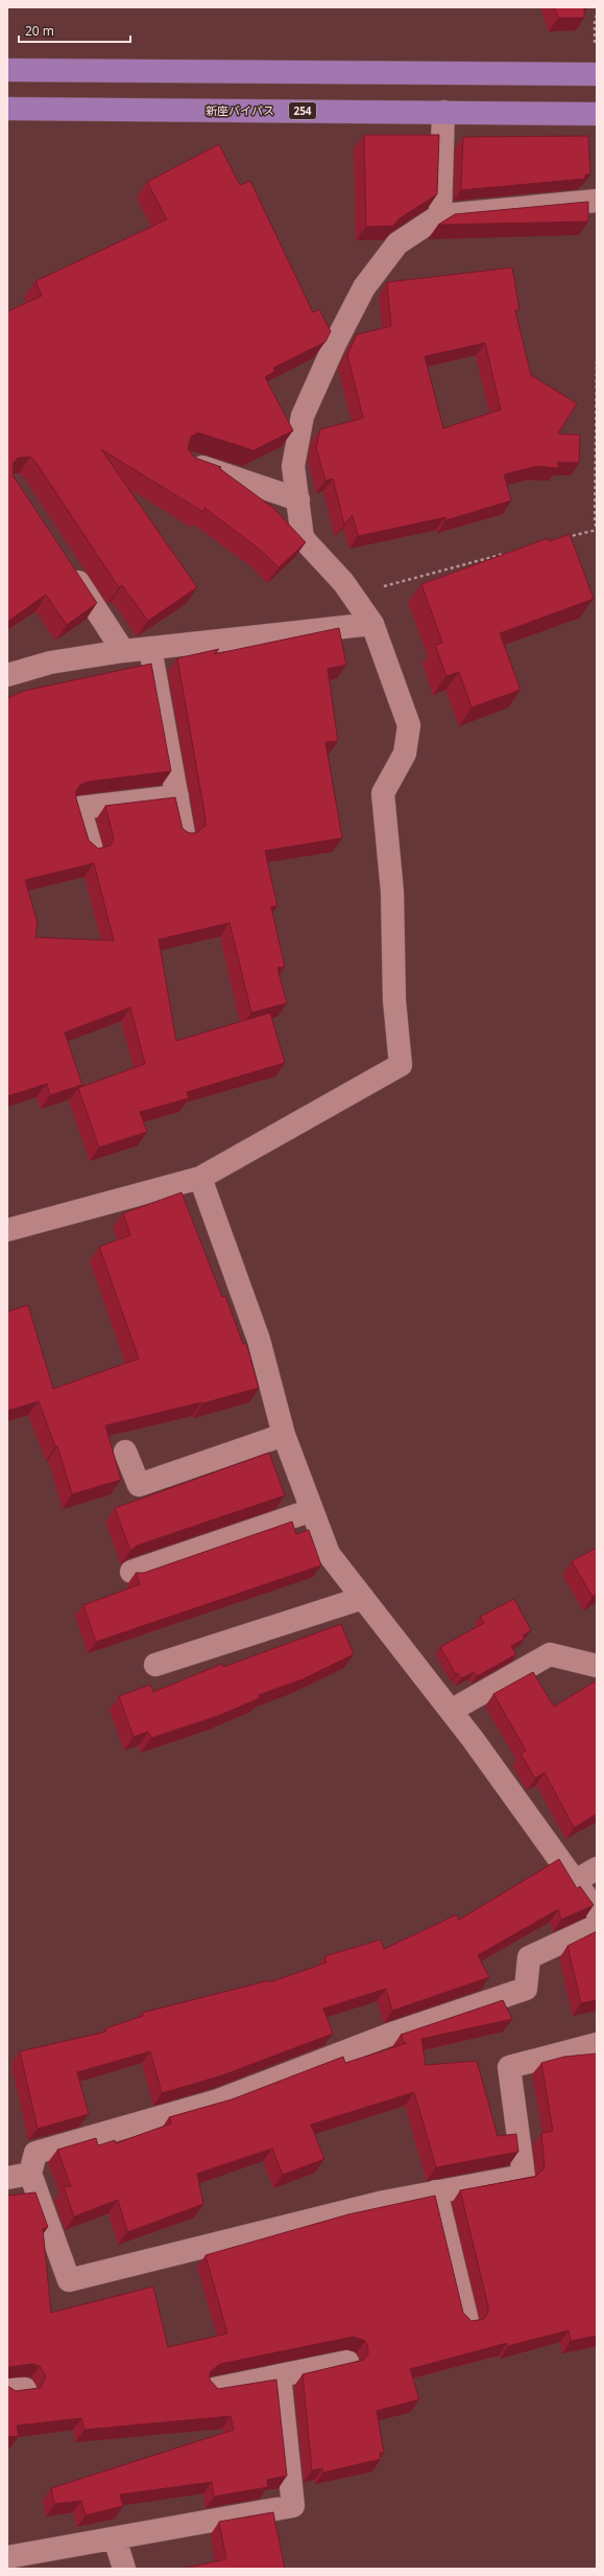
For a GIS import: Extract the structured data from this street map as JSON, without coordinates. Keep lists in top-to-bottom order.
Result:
{
  "streets": {
    "highway": ["新座バイパス", "254"]
  },
  "scale_bar": "20 m"
}
